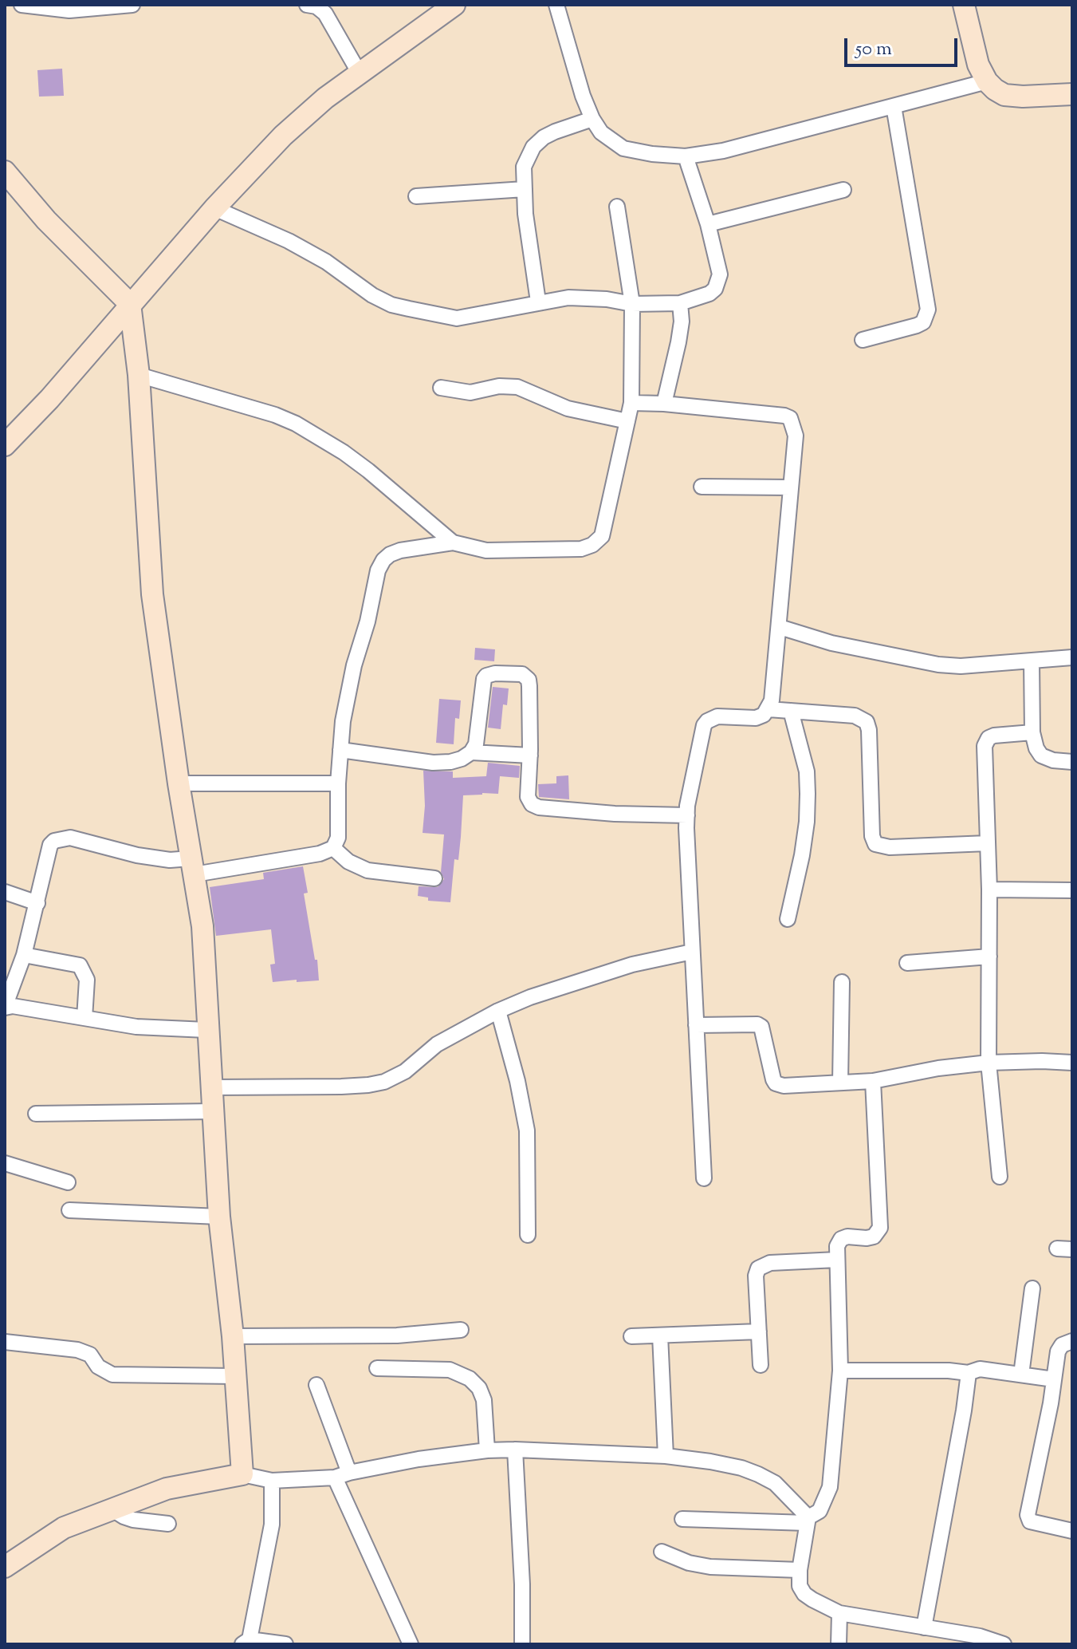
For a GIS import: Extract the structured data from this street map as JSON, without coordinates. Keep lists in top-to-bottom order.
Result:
{
  "scale_bar": "50 m"
}
